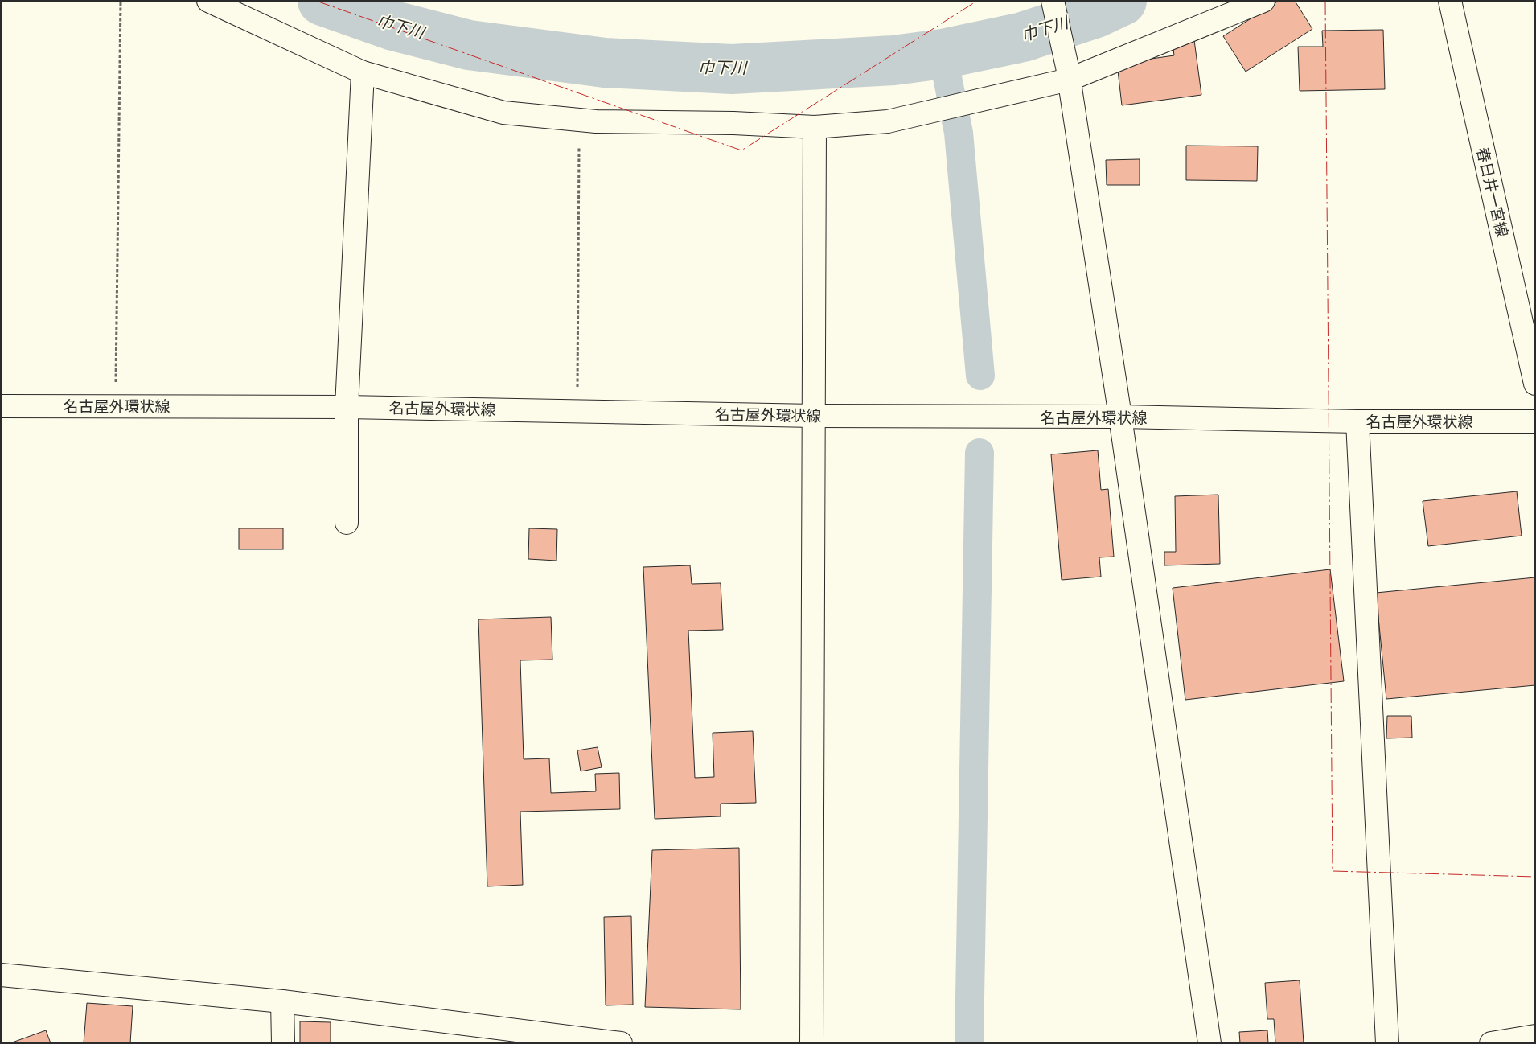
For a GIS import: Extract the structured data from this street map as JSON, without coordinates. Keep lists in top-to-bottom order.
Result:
{
  "streets": {
    "street": ["春日井一宮線", "名古屋外環状線"]
  },
  "water": ["巾下川"]
}
